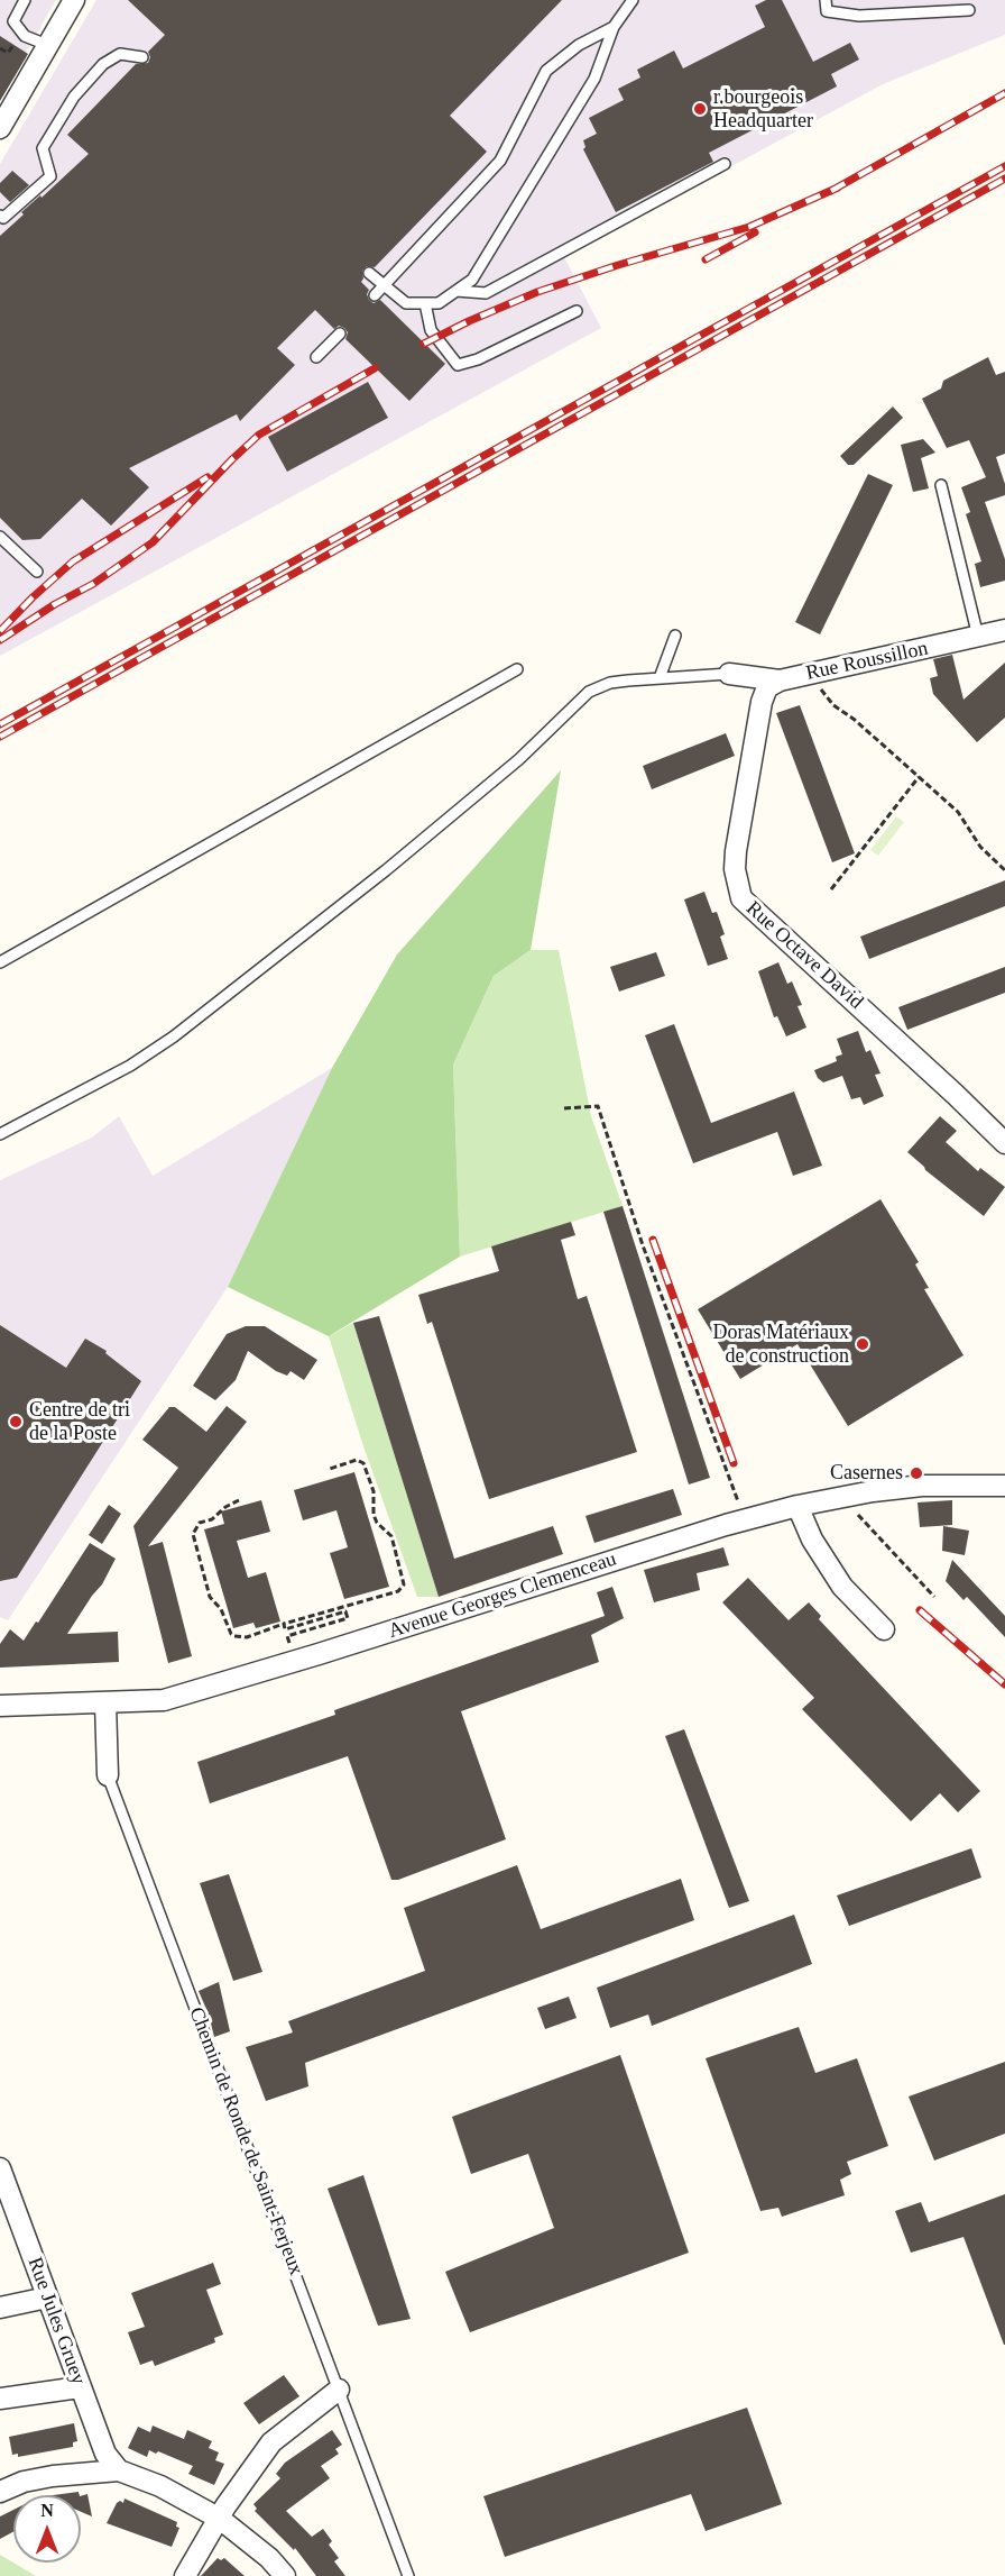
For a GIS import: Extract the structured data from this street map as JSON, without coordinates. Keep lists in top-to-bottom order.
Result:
{
  "streets": {
    "street": [
      "Rue Roussillon",
      "Rue Octave David",
      "Avenue Georges Clemenceau",
      "Chemin de Ronde de Saint-Ferjeux",
      "Rue Jules Gruey"
    ]
  },
  "crossings": [
    ["Rue Roussillon", "Rue Octave David"],
    ["Avenue Georges Clemenceau", "Chemin de Ronde de Saint-Ferjeux"]
  ],
  "places": [
    "r.bourgeois Headquarter",
    "Doras Matériaux de construction",
    "Centre de tri de la Poste",
    "Casernes"
  ],
  "north": "top"
}
